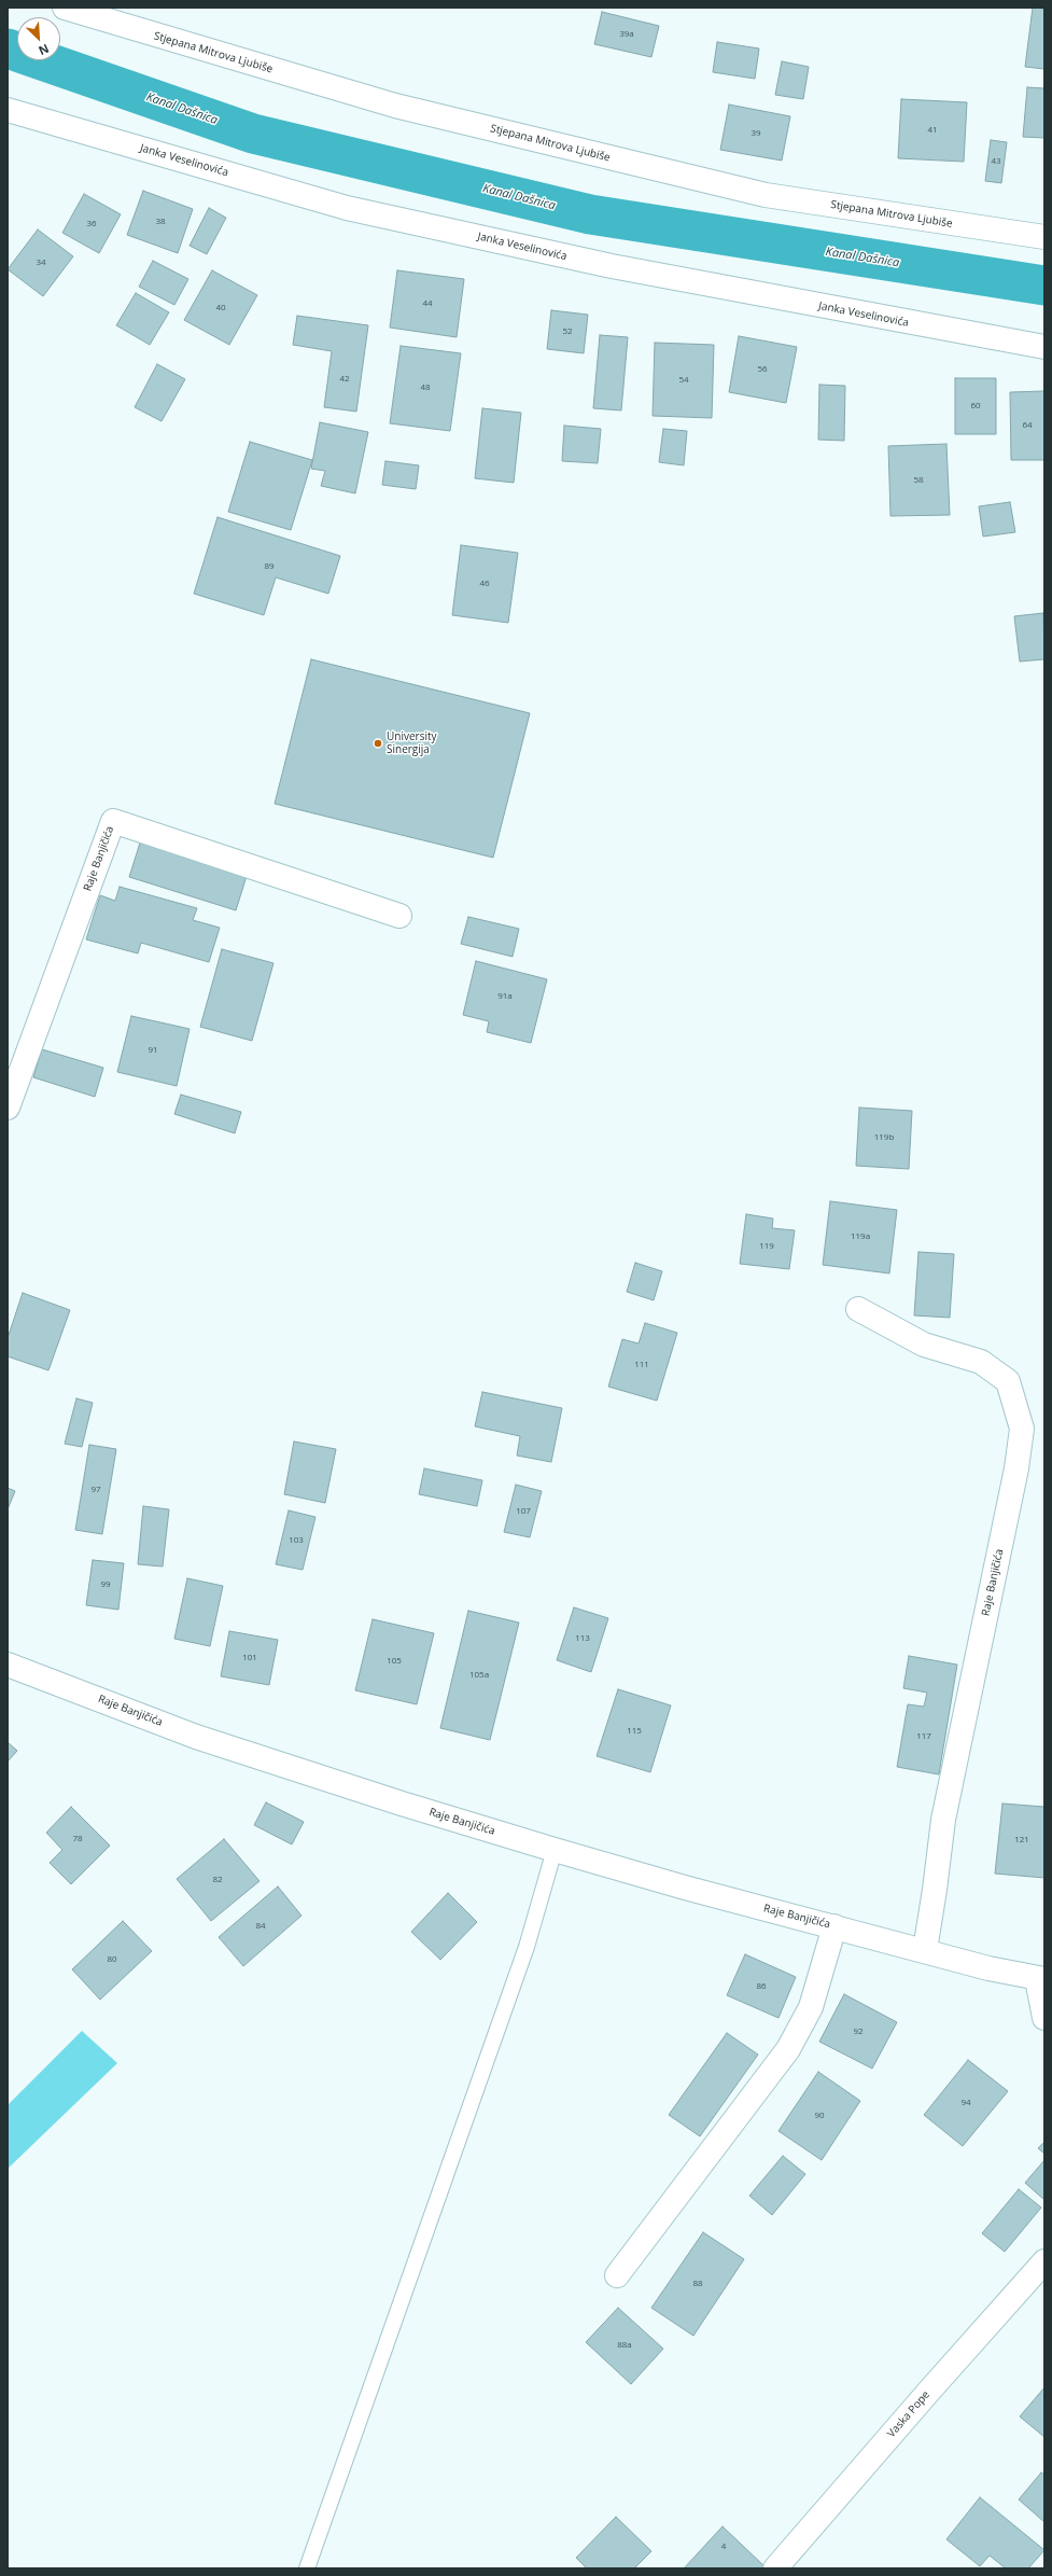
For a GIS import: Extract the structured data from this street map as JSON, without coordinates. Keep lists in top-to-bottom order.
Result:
{
  "streets": {
    "street": [
      "Stjepana Mitrova Ljubiše",
      "Janka Veselinovića",
      "Raje Banjičića",
      "Vaska Pope"
    ]
  },
  "water": ["Kanal Dašnica"],
  "places": ["University Sinergija"],
  "house_numbers": [
    "39a",
    "41",
    "39",
    "43",
    "38",
    "36",
    "34",
    "44",
    "40",
    "52",
    "56",
    "42",
    "54",
    "48",
    "60",
    "64",
    "58",
    "89",
    "46",
    "91a",
    "91",
    "119b",
    "119a",
    "119",
    "111",
    "97",
    "107",
    "103",
    "99",
    "113",
    "101",
    "105",
    "105a",
    "115",
    "117",
    "78",
    "121",
    "82",
    "84",
    "80",
    "86",
    "92",
    "94",
    "90",
    "88",
    "88a",
    "4"
  ],
  "north": "bottom right"
}
